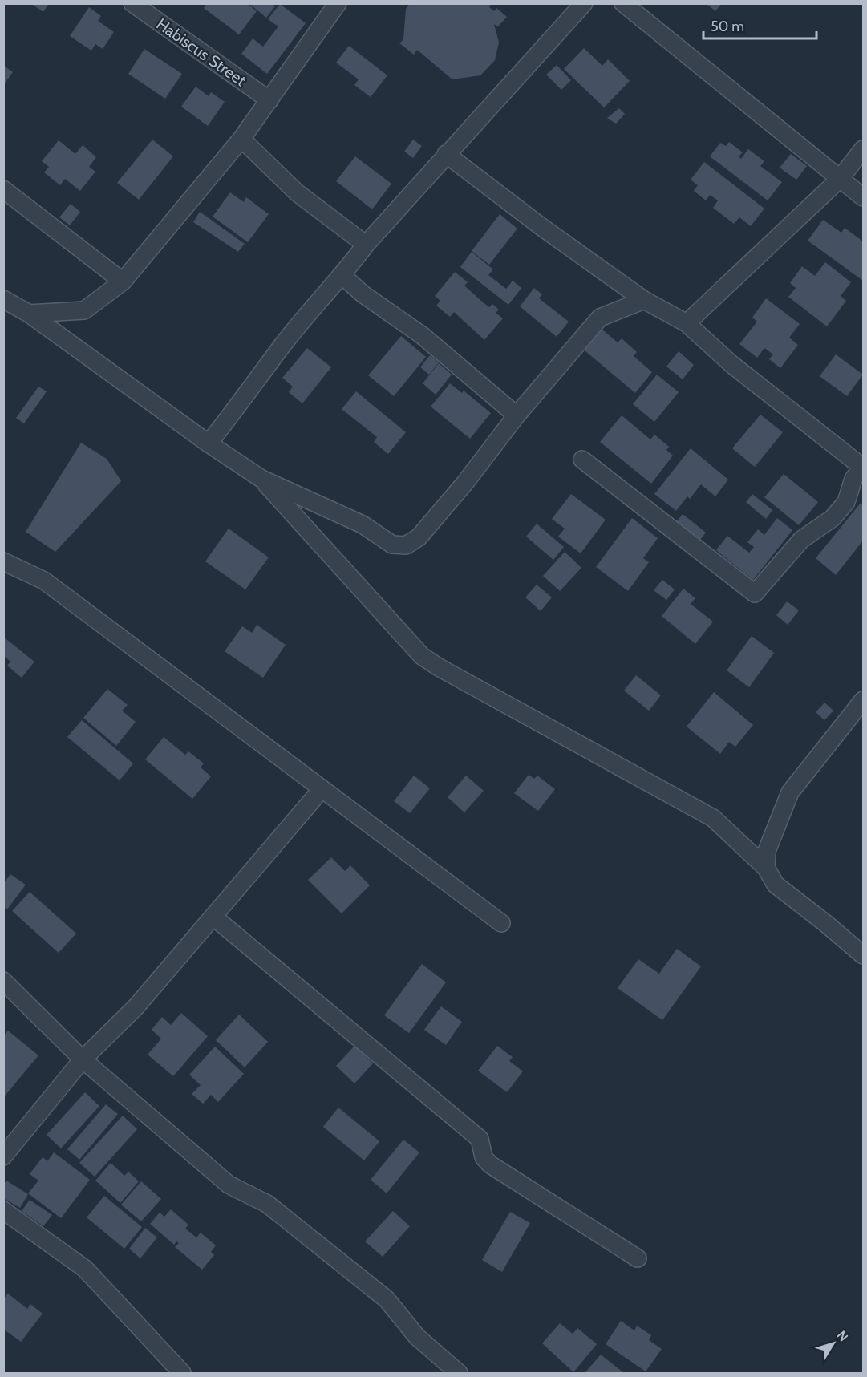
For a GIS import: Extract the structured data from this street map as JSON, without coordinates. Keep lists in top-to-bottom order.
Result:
{
  "streets": {
    "street": ["Habiscus Street"]
  },
  "scale_bar": "50 m",
  "north": "top right"
}
